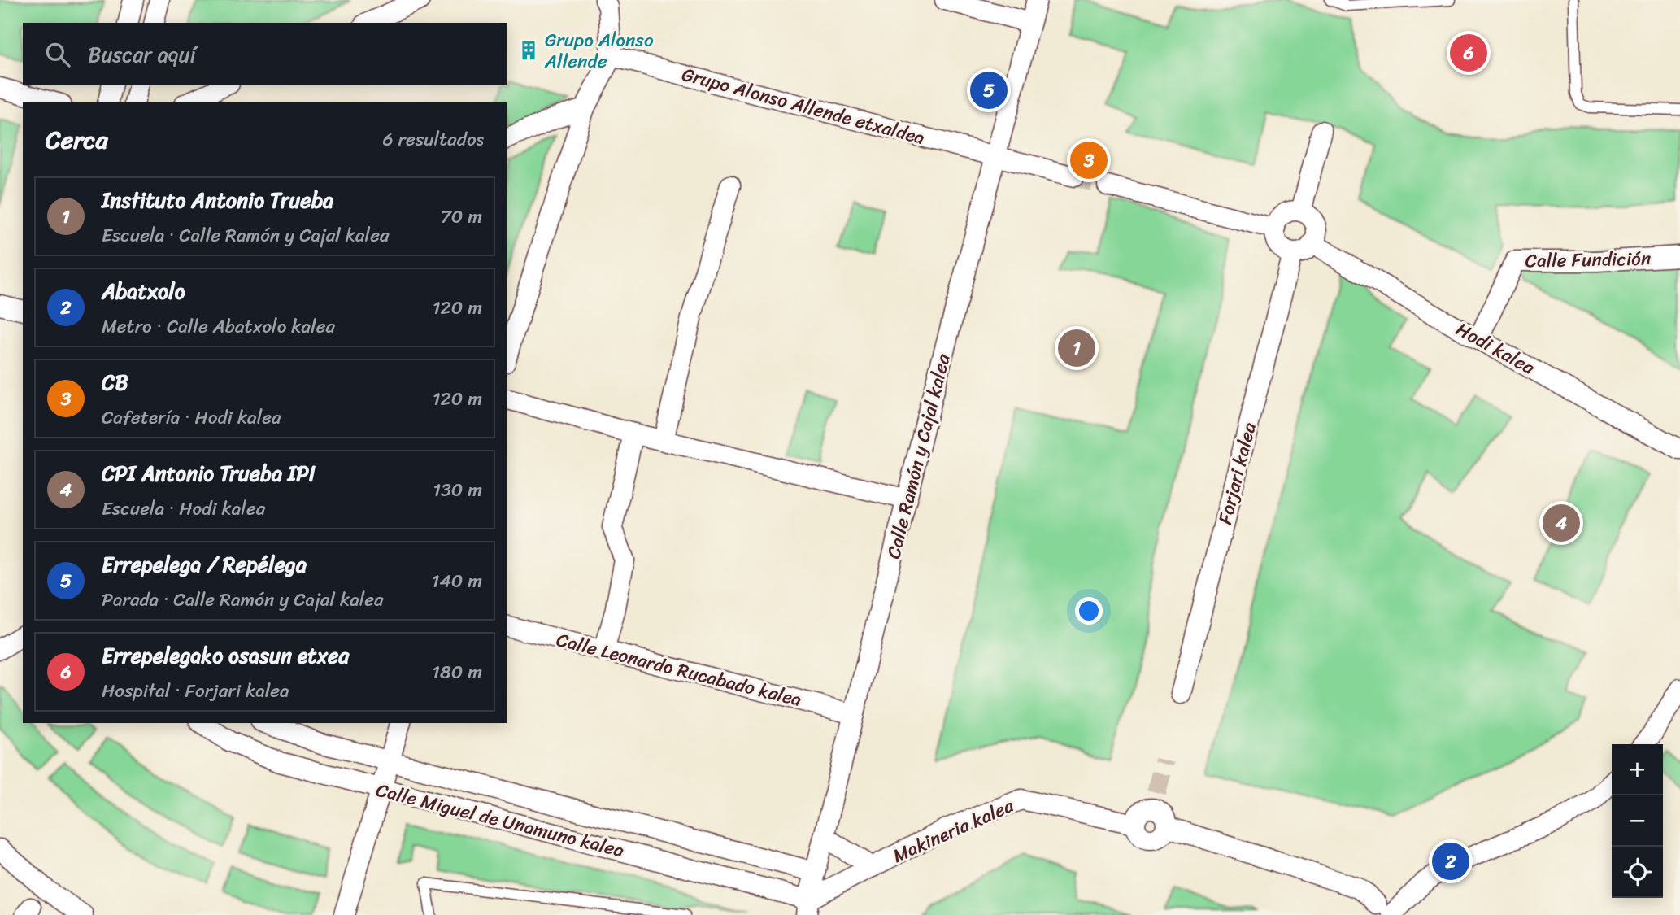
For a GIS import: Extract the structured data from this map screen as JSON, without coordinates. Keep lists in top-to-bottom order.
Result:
{
  "streets": {
    "street": [
      "Grupo Alonso Allende etxaldea",
      "Calle Fundición",
      "Hodi kalea",
      "Calle Ramón y Cajal kalea",
      "Forjari kalea",
      "Calle Leonardo Rucabado kalea",
      "Calle Miguel de Unamuno kalea",
      "Makineria kalea"
    ]
  },
  "crossings": [
    ["Grupo Alonso Allende etxaldea", "Calle Ramón y Cajal kalea"],
    ["Calle Fundición", "Hodi kalea"],
    ["Hodi kalea", "Forjari kalea"],
    ["Calle Ramón y Cajal kalea", "Calle Leonardo Rucabado kalea"],
    ["Calle Ramón y Cajal kalea", "Calle Miguel de Unamuno kalea"],
    ["Calle Ramón y Cajal kalea", "Makineria kalea"],
    ["Calle Miguel de Unamuno kalea", "Makineria kalea"]
  ],
  "places": {
    "building": ["Grupo Alonso Allende"]
  },
  "page": {
    "search": "Buscar aquí",
    "pins": [
      "6",
      "5",
      "3",
      "1",
      "4",
      "2"
    ],
    "heading": ["Cerca", "6 resultados"],
    "list": [
      {
        "mark": "1",
        "name": "Instituto Antonio Trueba",
        "note": "Escuela · Calle Ramón y Cajal kalea",
        "value": "70 m"
      },
      {
        "mark": "2",
        "name": "Abatxolo",
        "note": "Metro · Calle Abatxolo kalea",
        "value": "120 m"
      },
      {
        "mark": "3",
        "name": "CB",
        "note": "Cafetería · Hodi kalea",
        "value": "120 m"
      },
      {
        "mark": "4",
        "name": "CPI Antonio Trueba IPI",
        "note": "Escuela · Hodi kalea",
        "value": "130 m"
      },
      {
        "mark": "5",
        "name": "Errepelega / Repélega",
        "note": "Parada · Calle Ramón y Cajal kalea",
        "value": "140 m"
      },
      {
        "mark": "6",
        "name": "Errepelegako osasun etxea",
        "note": "Hospital · Forjari kalea",
        "value": "180 m"
      }
    ],
    "map_buttons": ["+", "−"]
  }
}
